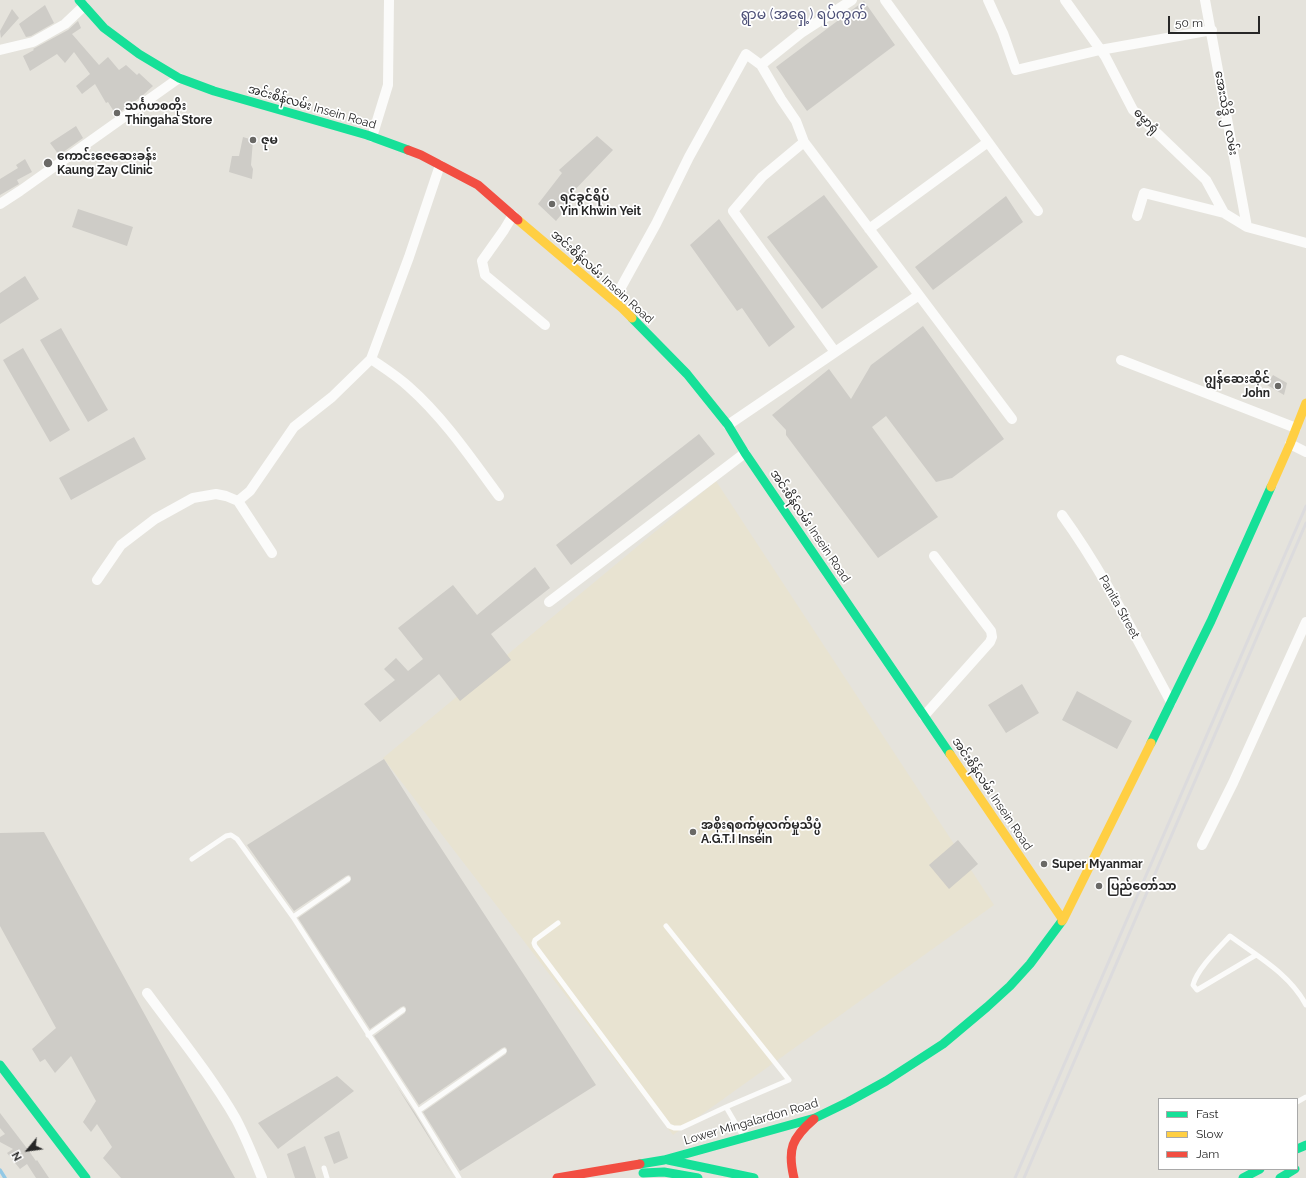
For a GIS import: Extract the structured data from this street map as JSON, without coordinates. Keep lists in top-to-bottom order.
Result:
{
  "streets": {
    "main road": ["အင်းစိန်လမ်း Insein Road", "Lower Mingalardon Road"],
    "street": ["အေးသိဒ္ဓိ ၂ လမ်း", "ဓမ္မာရုံ", "Panita Street"]
  },
  "crossings": [
    ["အင်းစိန်လမ်း Insein Road", "Lower Mingalardon Road"],
    ["Panita Street", "Lower Mingalardon Road"]
  ],
  "districts": ["ရွာမ (အရှေ့) ရပ်ကွက်"],
  "places": [
    "သင်္ဂဟစတိုး Thingaha Store",
    "ဇုမ",
    "ကောင်းဇေဆေးခန်း Kaung Zay Clinic",
    "ရင်ခွင်ရိပ် Yin Khwin Yeit",
    "ဂျွန်ဆေးဆိုင် John",
    "အစိုးရစက်မှုလက်မှုသိပ္ပံ A.G.T.I Insein",
    "Super Myanmar",
    "ပြည်တော်သာ"
  ],
  "legend": ["Fast", "Slow", "Jam"],
  "scale_bar": "50 m",
  "north": "bottom left"
}
